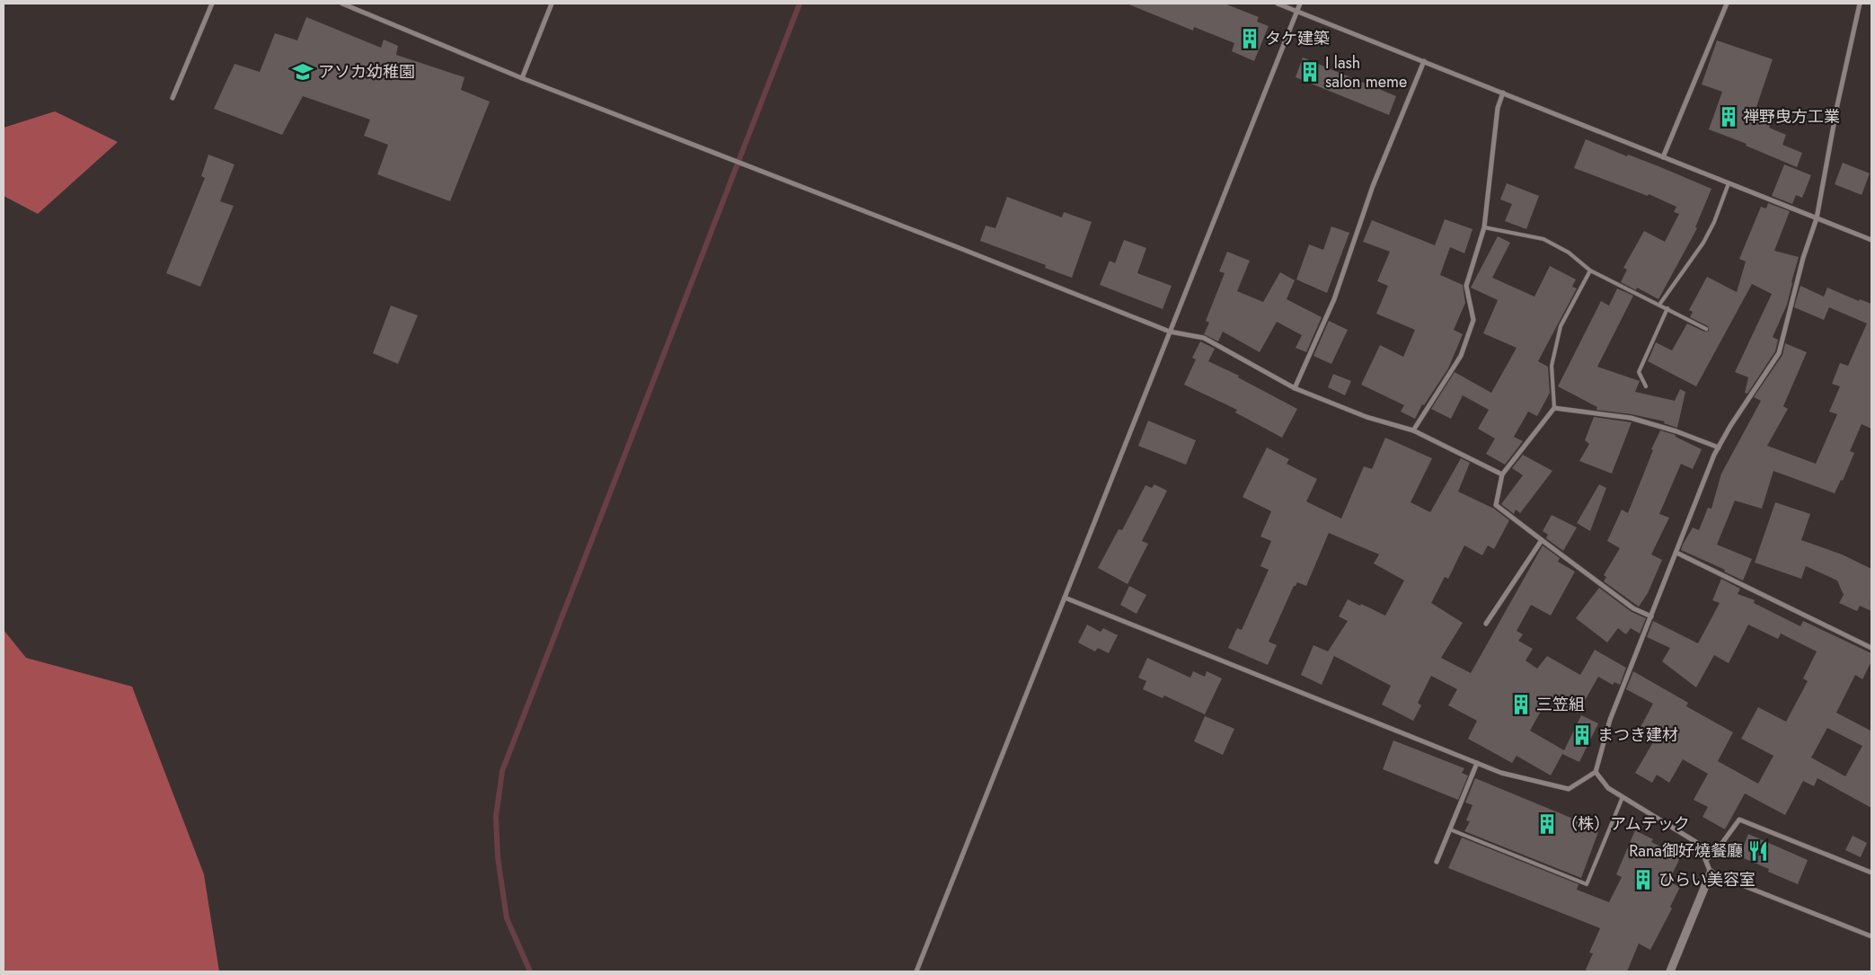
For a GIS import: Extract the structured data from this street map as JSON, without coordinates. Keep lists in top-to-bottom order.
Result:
{
  "places": {
    "building": [
      "タケ建築",
      "I lash salon meme",
      "禅野曳方工業",
      "三笠組",
      "まつき建材",
      "（株）アムテック",
      "ひらい美容室"
    ],
    "school or university": ["アソカ幼稚園"],
    "restaurant": ["Rana御好燒餐廳"]
  }
}
